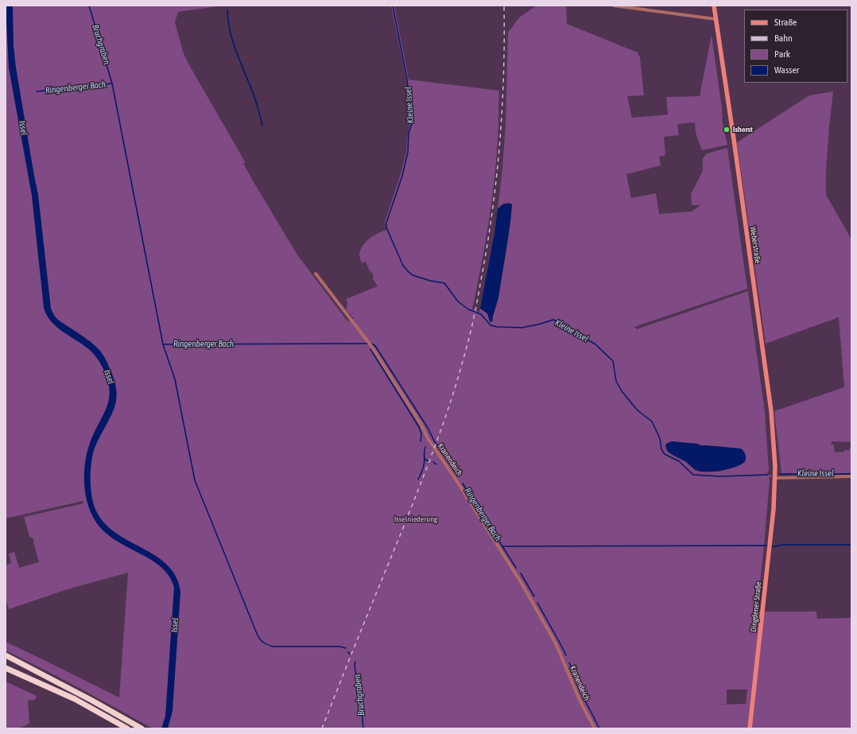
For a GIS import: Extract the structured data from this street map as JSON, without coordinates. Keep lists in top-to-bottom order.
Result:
{
  "streets": {
    "main road": ["Weberstraße", "Dingdener Straße"],
    "street": ["Kranendeich"]
  },
  "crossings": [
    ["Weberstraße", "Dingdener Straße"]
  ],
  "water": [
    "Bruchgraben",
    "Ringenberger Bach",
    "Kleine Issel",
    "Issel"
  ],
  "parks": ["Isselniederung"],
  "places": ["Ishorst"],
  "legend": [
    "Straße",
    "Bahn",
    "Park",
    "Wasser"
  ]
}
